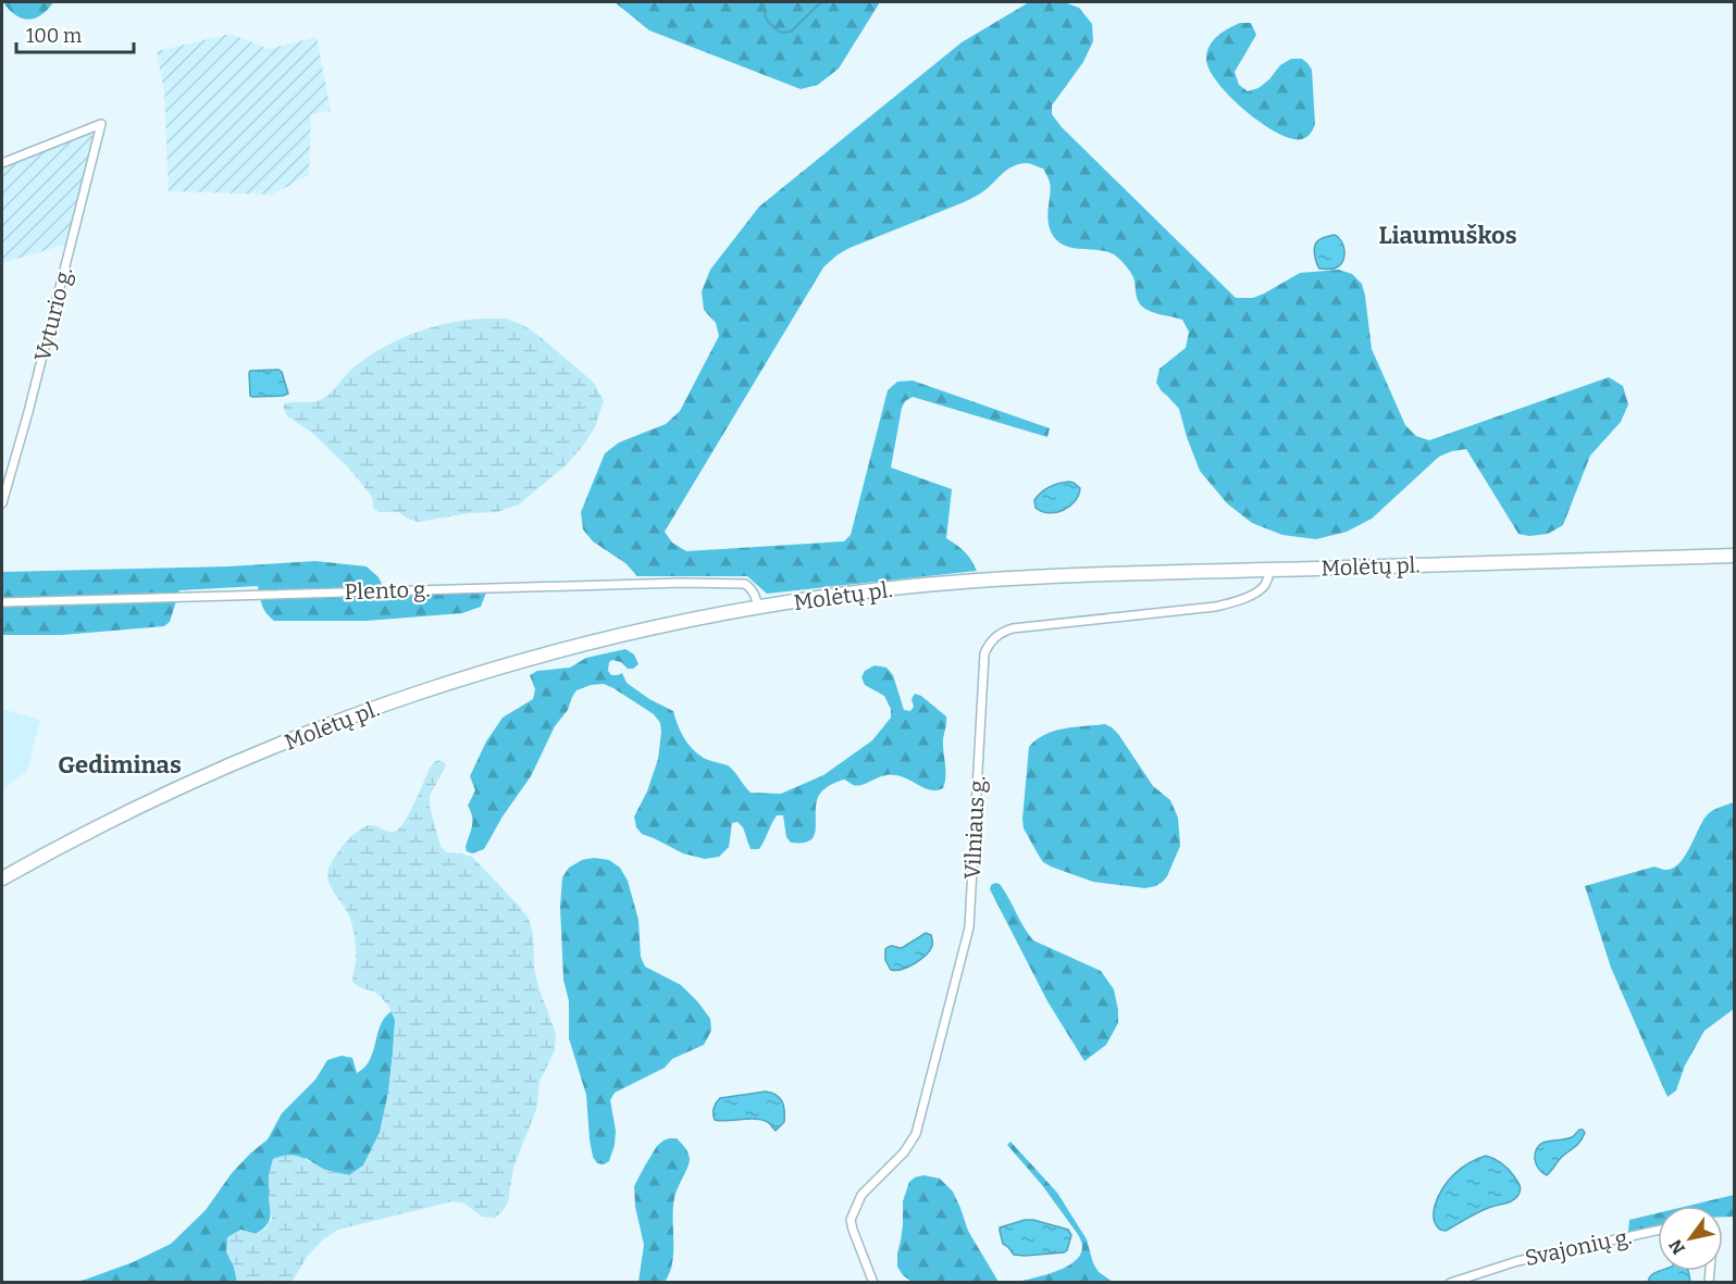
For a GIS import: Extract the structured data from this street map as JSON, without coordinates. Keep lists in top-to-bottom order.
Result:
{
  "streets": {
    "highway": ["Molėtų pl."],
    "street": [
      "Vyturio g.",
      "Plento g.",
      "Vilniaus g.",
      "Svajonių g."
    ]
  },
  "crossings": [
    ["Molėtų pl.", "Plento g."],
    ["Molėtų pl.", "Vilniaus g."]
  ],
  "districts": ["Liaumuškos", "Gediminas"],
  "scale_bar": "100 m",
  "north": "bottom left"
}
